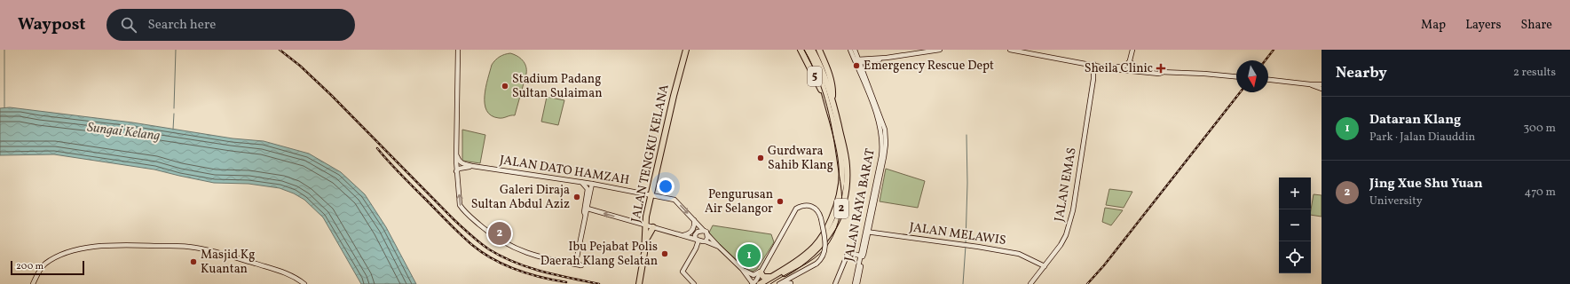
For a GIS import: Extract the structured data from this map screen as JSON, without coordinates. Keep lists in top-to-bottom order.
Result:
{
  "streets": {
    "highway": ["5", "JALAN TENGKU KELANA", "2"],
    "main road": [
      "JALAN DATO HAMZAH",
      "JALAN EMAS",
      "JALAN RAYA BARAT",
      "JALAN MELAWIS"
    ]
  },
  "crossings": [
    ["5", "2"],
    ["JALAN TENGKU KELANA", "JALAN DATO HAMZAH"],
    ["JALAN EMAS", "JALAN MELAWIS"],
    ["JALAN RAYA BARAT", "JALAN MELAWIS"]
  ],
  "water": ["Sungai Kelang"],
  "places": {
    "other": [
      "Emergency Rescue Dept",
      "Stadium Padang Sultan Sulaiman",
      "Gurdwara Sahib Klang",
      "Galeri Diraja Sultan Abdul Aziz",
      "Pengurusan Air Selangor",
      "Ibu Pejabat Polis Daerah Klang Selatan",
      "Masjid Kg Kuantan"
    ],
    "health": ["Sheila Clinic"]
  },
  "scale_bar": "200 m",
  "north": "bottom",
  "page": {
    "header": "Waypost",
    "search": "Search here",
    "nav": ["Map", "Layers", "Share"],
    "heading": ["Nearby", "2 results"],
    "list": [
      {
        "mark": "1",
        "name": "Dataran Klang",
        "note": "Park · Jalan Diauddin",
        "value": "300 m"
      },
      {
        "mark": "2",
        "name": "Jing Xue Shu Yuan",
        "note": "University",
        "value": "470 m"
      }
    ],
    "map_buttons": ["+", "−"],
    "pins": ["2", "1"],
    "scale": "200 m"
  }
}
